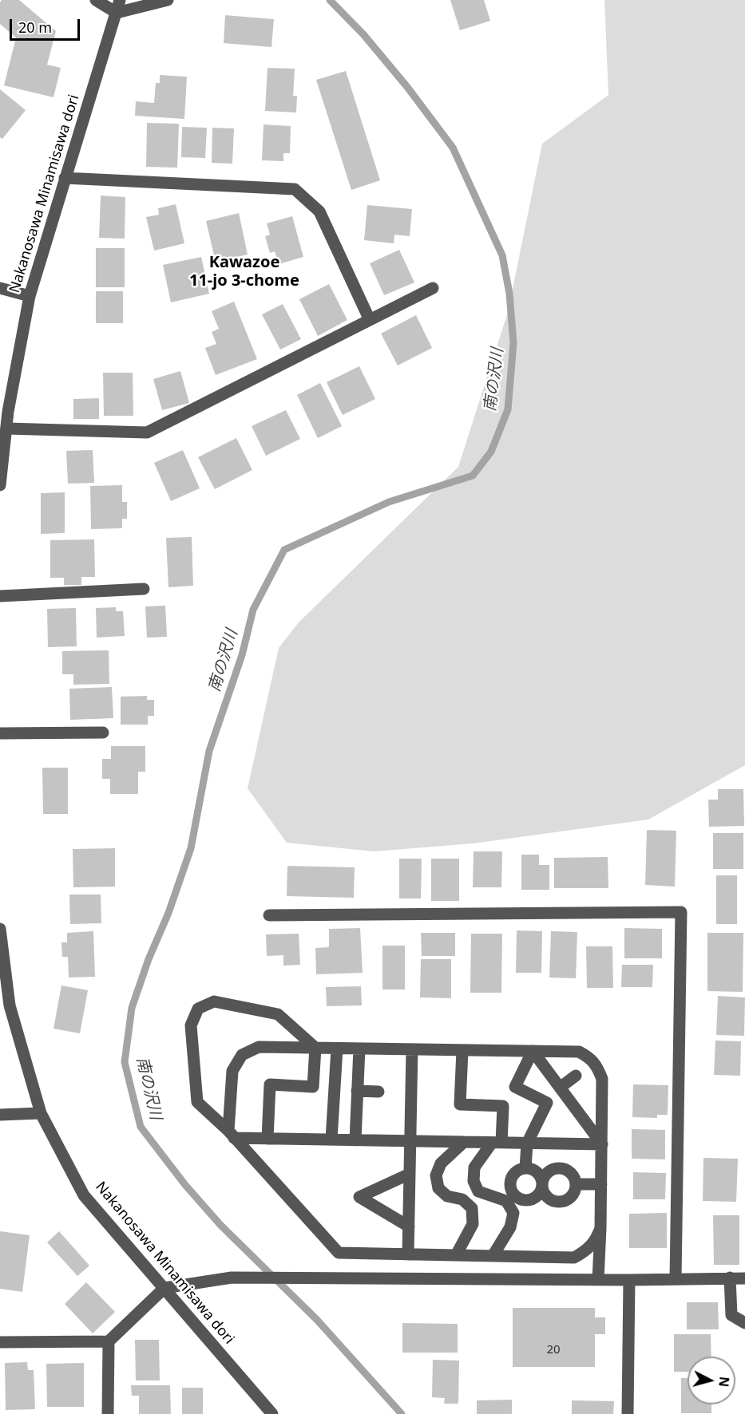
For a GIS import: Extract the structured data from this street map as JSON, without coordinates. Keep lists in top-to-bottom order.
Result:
{
  "streets": {
    "street": ["Nakanosawa Minamisawa dori"]
  },
  "districts": ["Kawazoe 11-jo 3-chome"],
  "water": ["南の沢川"],
  "house_numbers": ["20"],
  "scale_bar": "20 m",
  "north": "right"
}
